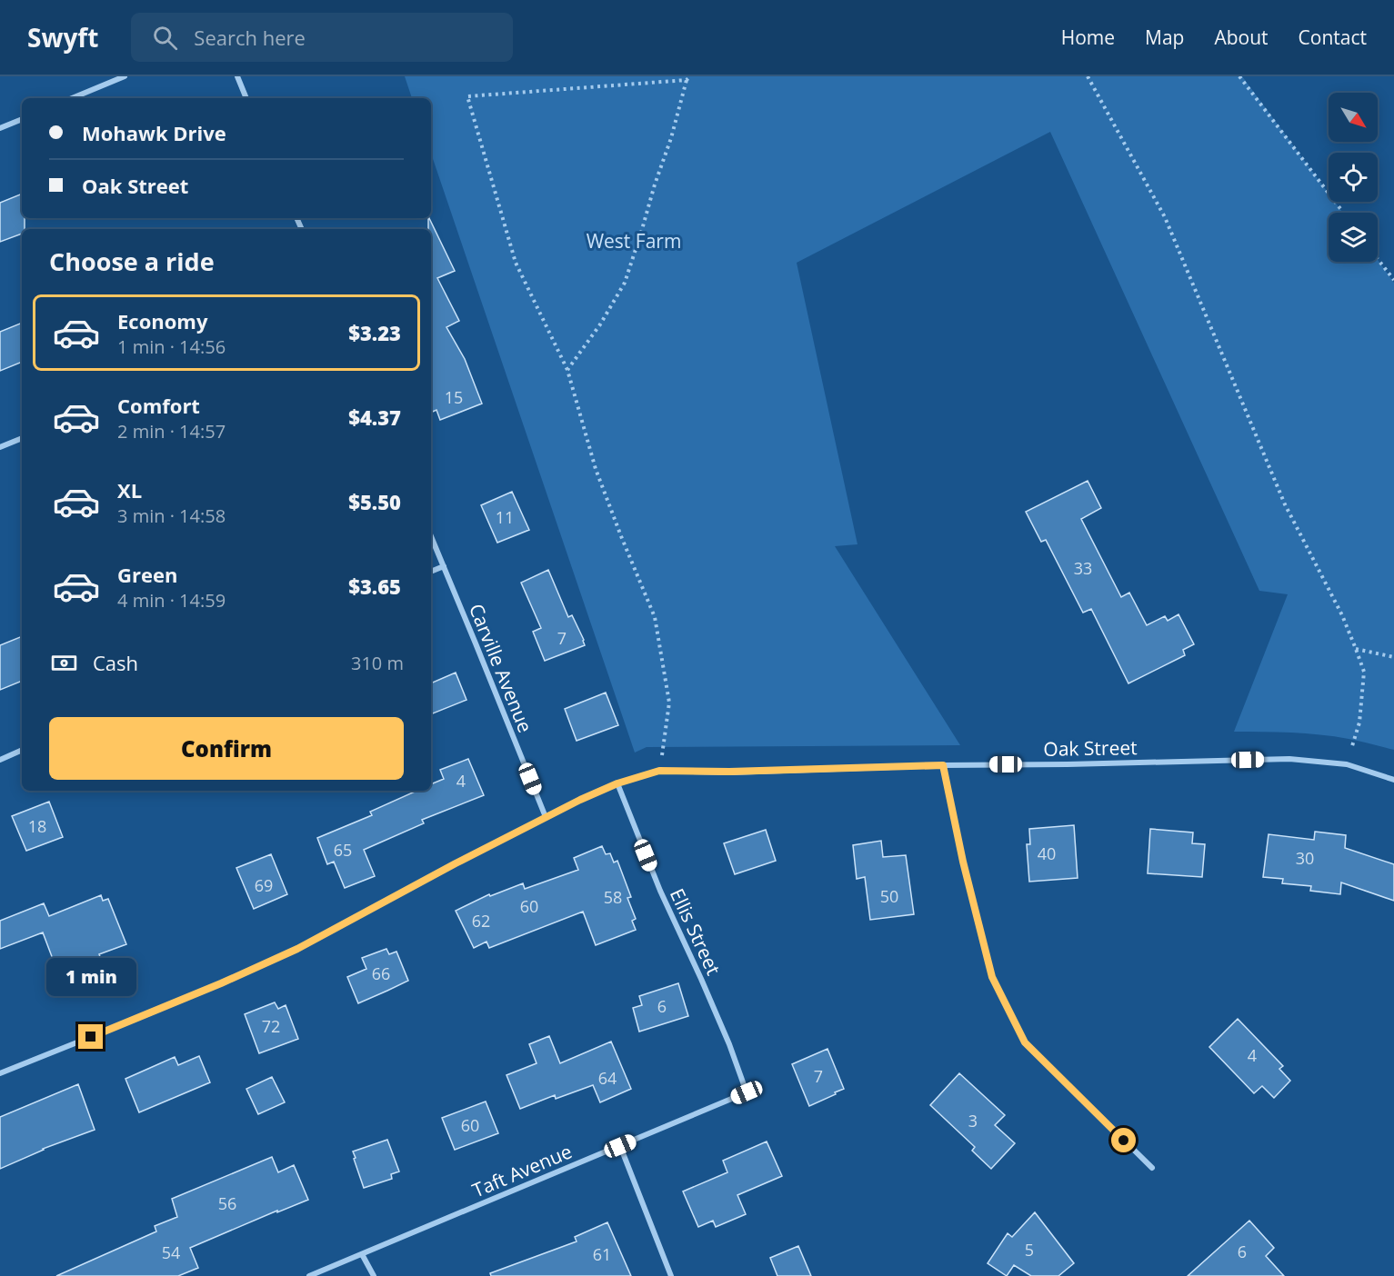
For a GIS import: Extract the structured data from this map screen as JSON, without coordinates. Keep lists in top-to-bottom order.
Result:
{
  "streets": {
    "street": [
      "Carville Avenue",
      "Oak Street",
      "Ellis Street",
      "Taft Avenue"
    ]
  },
  "crossings": [
    ["Carville Avenue", "Oak Street"],
    ["Oak Street", "Ellis Street"],
    ["Ellis Street", "Taft Avenue"]
  ],
  "parks": ["West Farm"],
  "house_numbers": [
    "15",
    "11",
    "33",
    "7",
    "4",
    "18",
    "65",
    "40",
    "30",
    "69",
    "50",
    "58",
    "60",
    "62",
    "66",
    "6",
    "72",
    "4",
    "7",
    "64",
    "3",
    "60",
    "56",
    "5",
    "6",
    "54",
    "61"
  ],
  "north": "bottom right",
  "page": {
    "header": "Swyft",
    "search": "Search here",
    "nav": [
      "Home",
      "Map",
      "About",
      "Contact"
    ],
    "banner": ["Mohawk Drive", "Oak Street"],
    "heading": "Choose a ride",
    "list": [
      {
        "name": "Economy",
        "note": "1 min · 14:56",
        "value": "$3.23"
      },
      {
        "name": "Comfort",
        "note": "2 min · 14:57",
        "value": "$4.37"
      },
      {
        "name": "XL",
        "note": "3 min · 14:58",
        "value": "$5.50"
      },
      {
        "name": "Green",
        "note": "4 min · 14:59",
        "value": "$3.65"
      }
    ],
    "pay": ["Cash", "310 m"],
    "buttons": "Confirm",
    "bubble": "1 min"
  }
}
